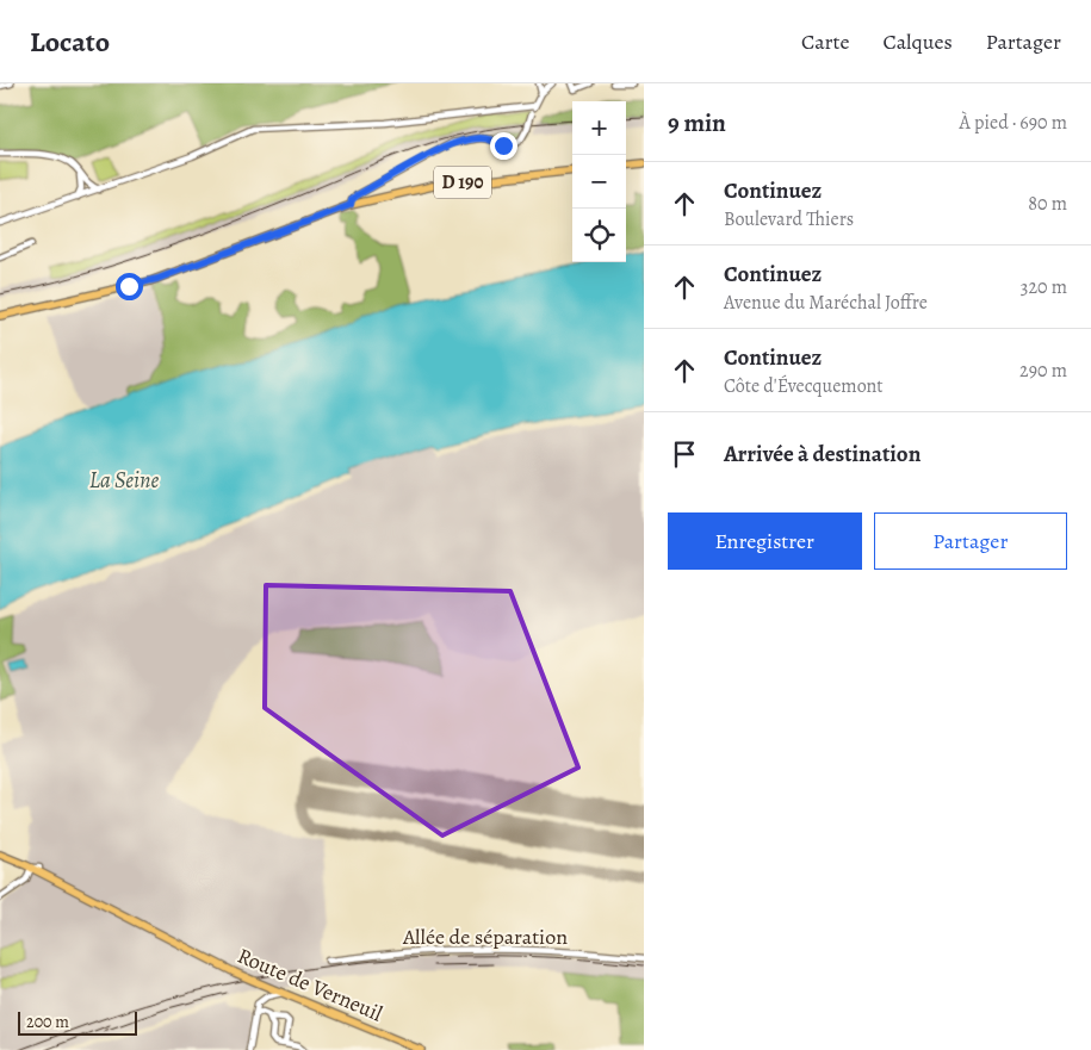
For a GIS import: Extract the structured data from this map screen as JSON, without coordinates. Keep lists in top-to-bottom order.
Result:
{
  "streets": {
    "main road": ["D 190", "Route de Verneuil"],
    "street": ["Allée de séparation"]
  },
  "water": ["La Seine"],
  "scale_bar": "200 m",
  "page": {
    "header": "Locato",
    "nav": ["Carte", "Calques", "Partager"],
    "heading": ["9 min", "À pied · 690 m"],
    "map_buttons": ["+", "−"],
    "list": [
      ["Continuez", "Boulevard Thiers", "80 m"],
      ["Continuez", "Avenue du Maréchal Joffre", "320 m"],
      ["Continuez", "Côte d'Évecquemont", "290 m"],
      "Arrivée à destination"
    ],
    "buttons": ["Enregistrer", "Partager"],
    "scale": "200 m"
  }
}
